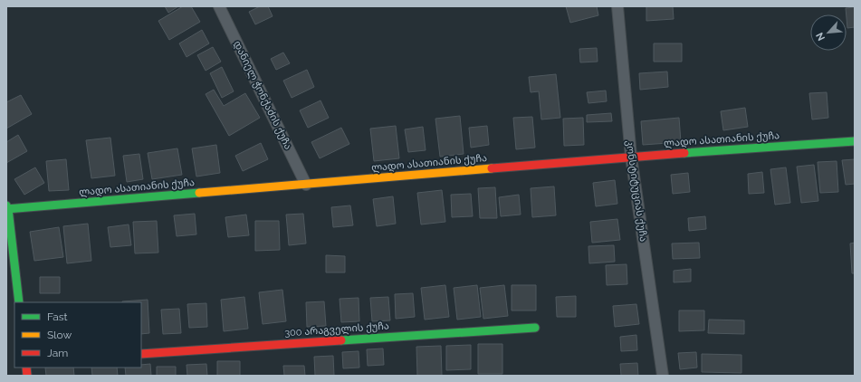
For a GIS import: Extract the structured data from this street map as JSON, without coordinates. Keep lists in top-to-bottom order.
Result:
{
  "streets": {
    "street": [
      "დანიელ ჭონქაძის ქუჩა",
      "ლადო ასათიანის ქუჩა",
      "კონსტიტუციას ქუჩა",
      "300 არაგველის ქუჩა"
    ]
  },
  "crossings": [
    ["დანიელ ჭონქაძის ქუჩა", "ლადო ასათიანის ქუჩა"],
    ["ლადო ასათიანის ქუჩა", "კონსტიტუციას ქუჩა"]
  ],
  "legend": ["Fast", "Slow", "Jam"],
  "north": "bottom left"
}
